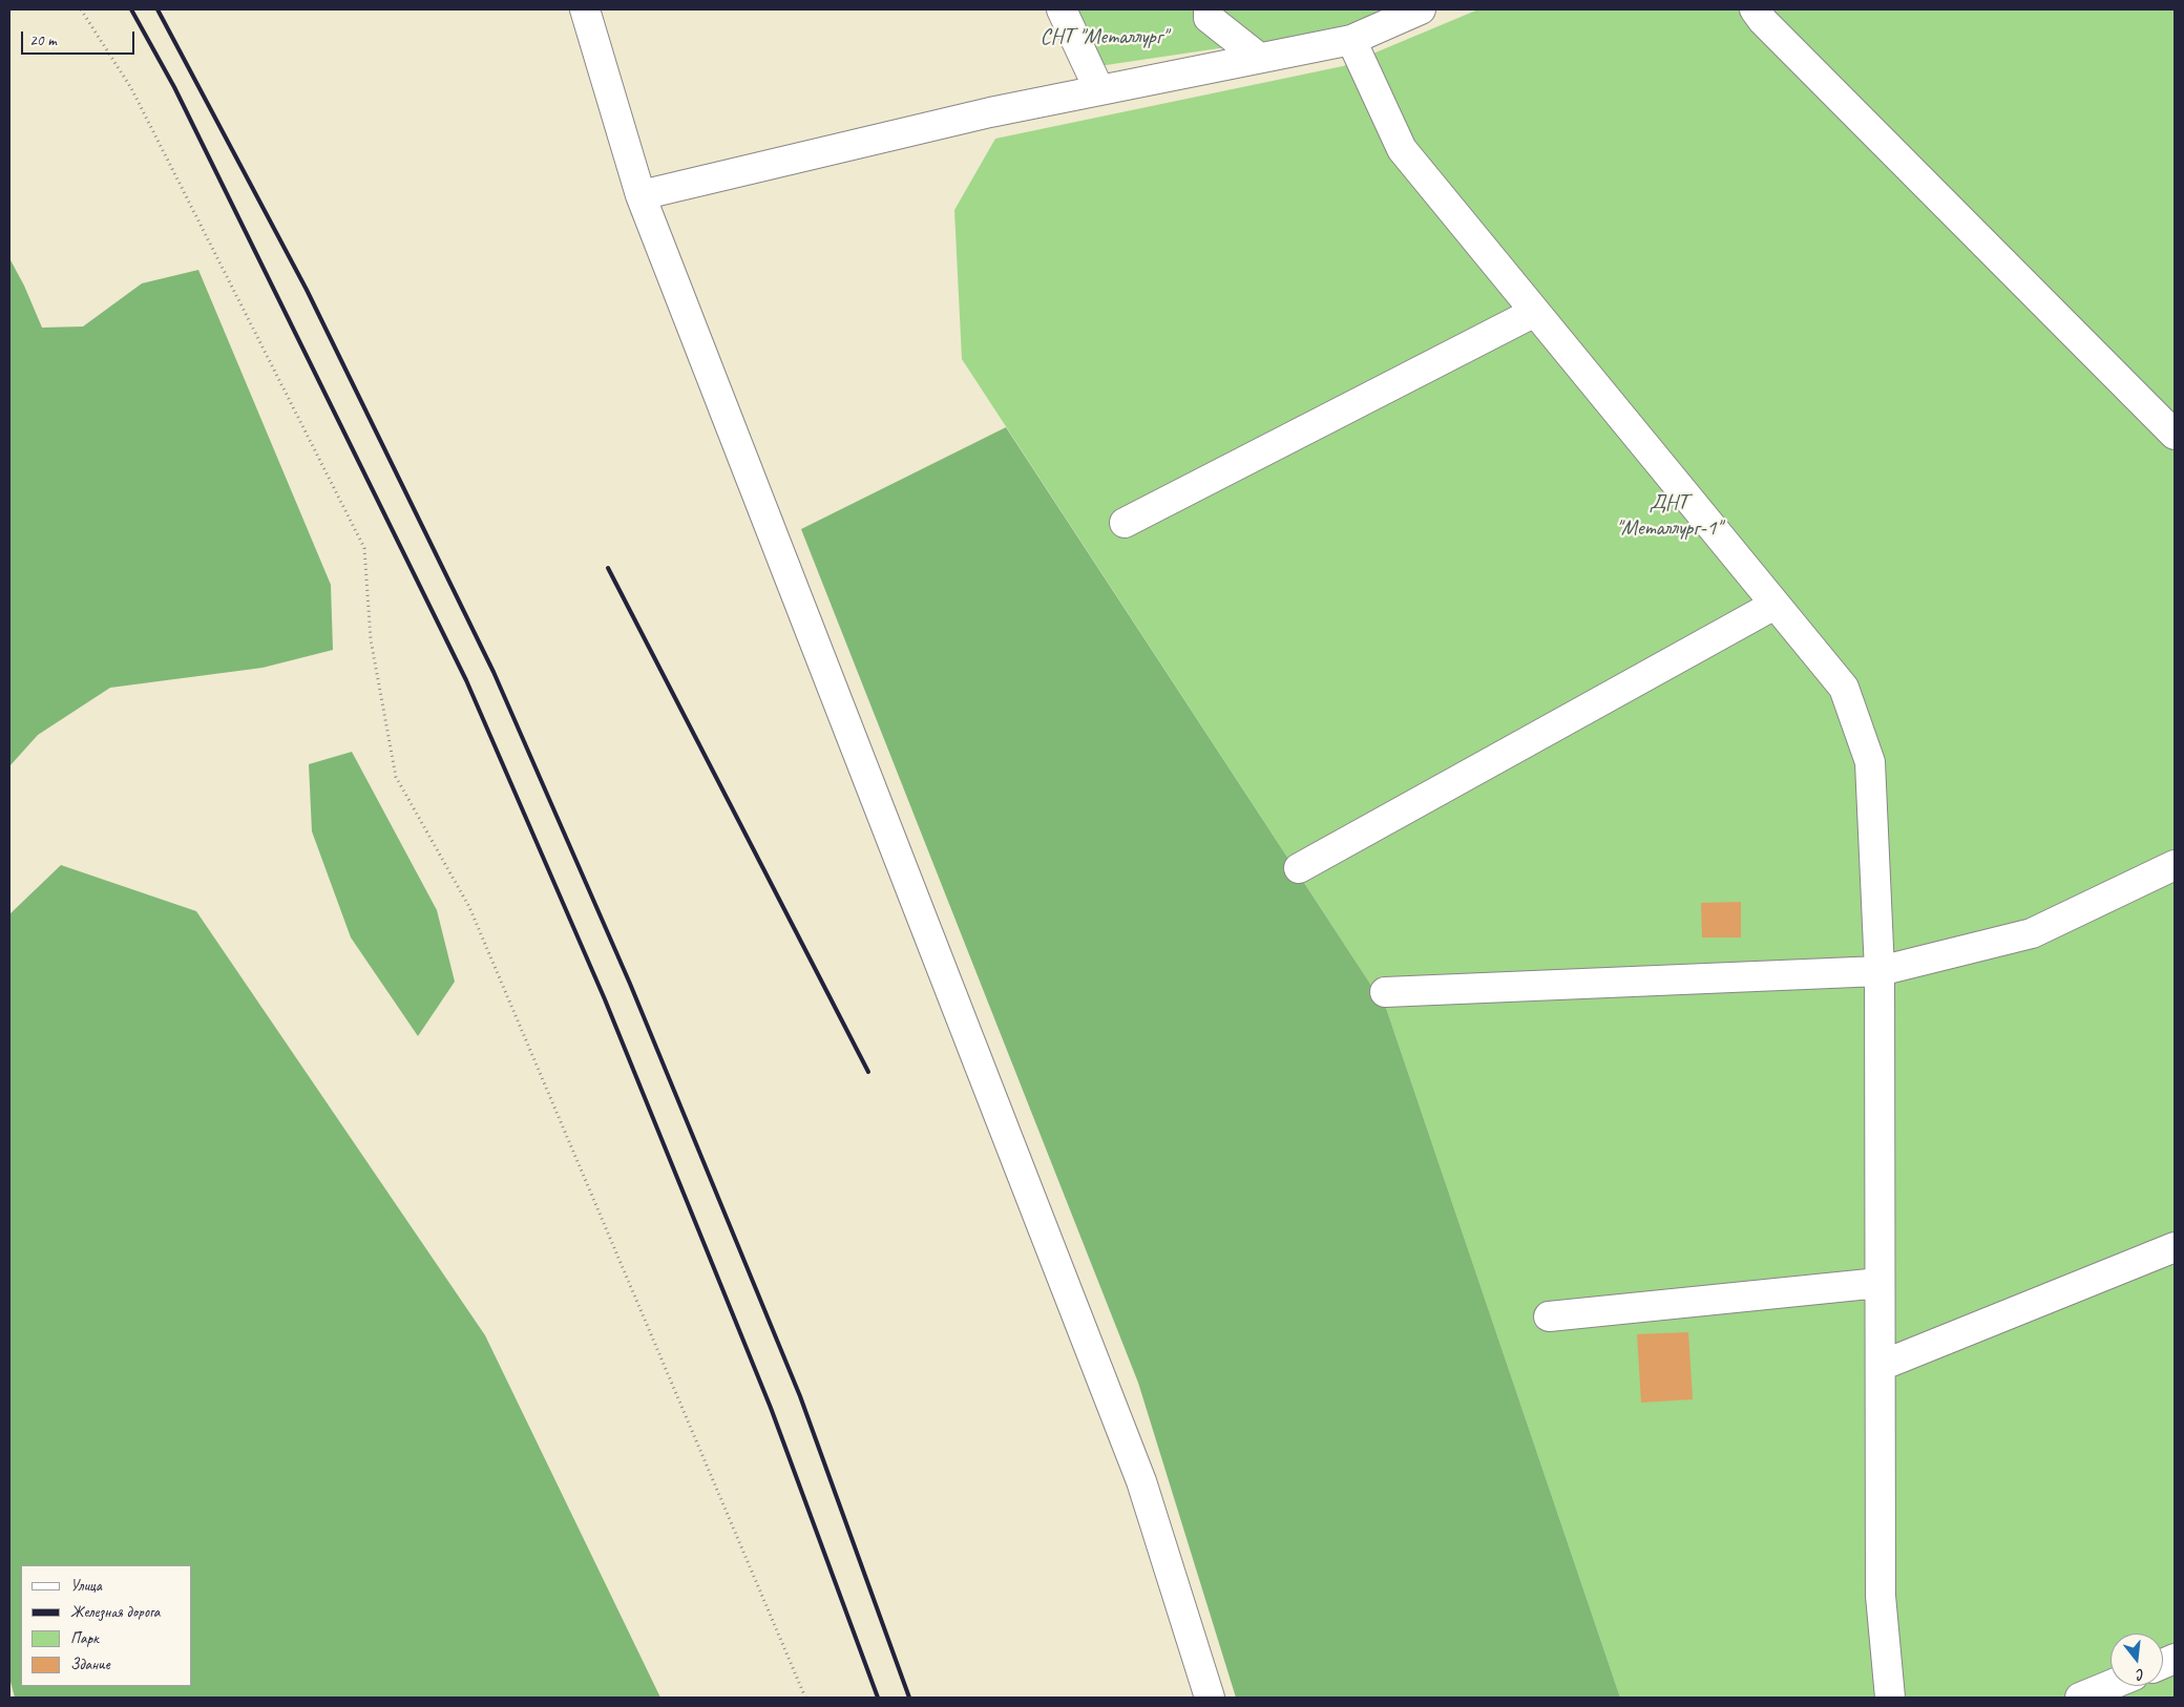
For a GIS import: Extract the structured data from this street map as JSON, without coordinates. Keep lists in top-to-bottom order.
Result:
{
  "parks": ["СНТ \"Металлург\"", "ДНТ \"Металлург-1\""],
  "legend": [
    "Улица",
    "Железная дорога",
    "Парк",
    "Здание"
  ],
  "scale_bar": "20 m",
  "north": "bottom"
}
